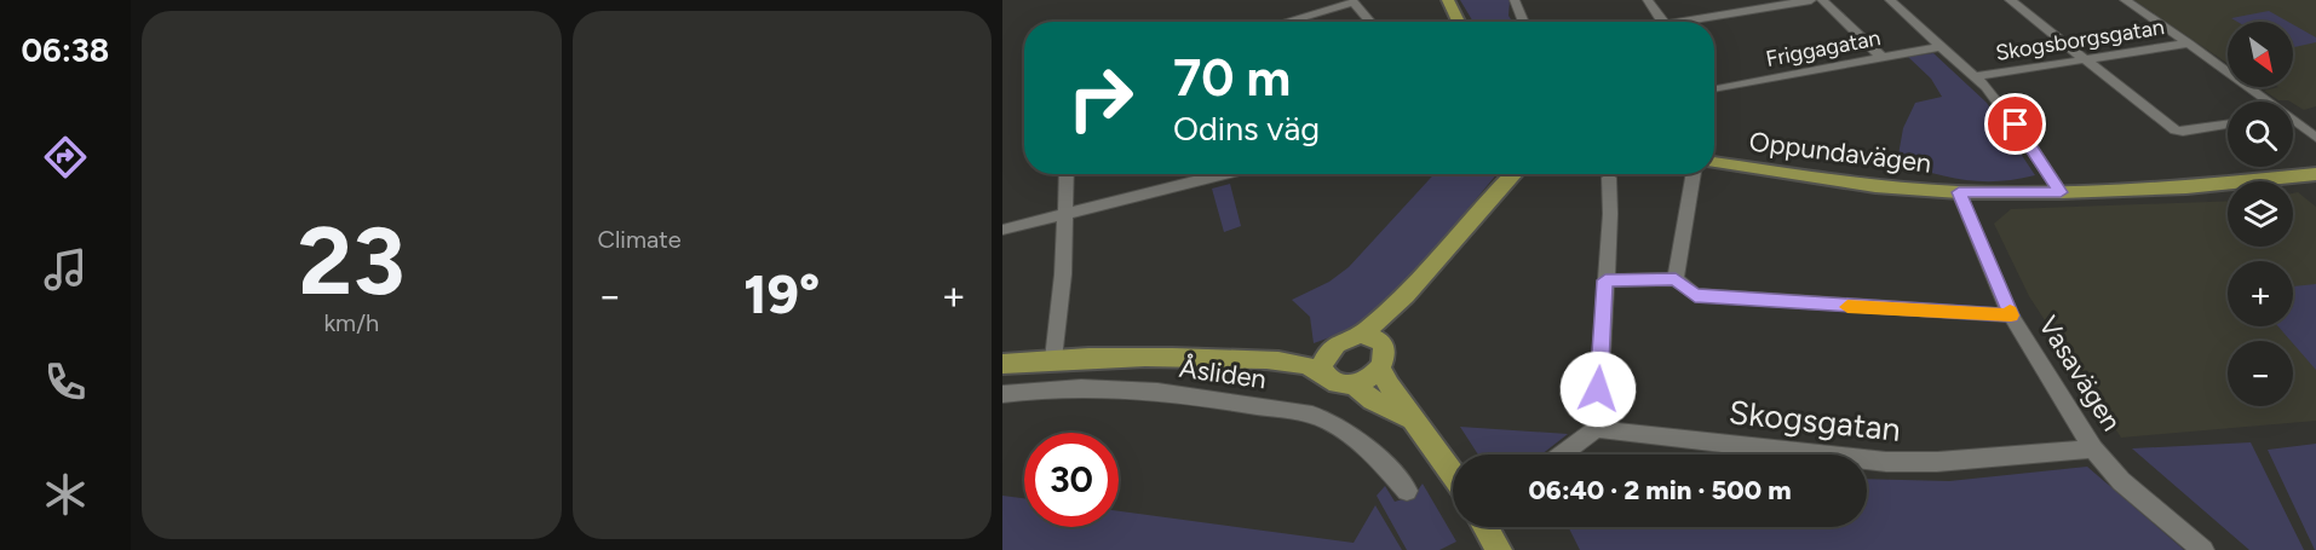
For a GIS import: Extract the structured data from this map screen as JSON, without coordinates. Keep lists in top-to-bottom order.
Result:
{
  "streets": {
    "main road": ["Oppundavägen"],
    "street": [
      "Skogsborgsgatan",
      "Friggagatan",
      "Åsliden",
      "Vasavägen",
      "Skogsgatan"
    ]
  },
  "crossings": [
    ["Oppundavägen", "Vasavägen"],
    ["Vasavägen", "Skogsgatan"]
  ],
  "north": "bottom right",
  "page": {
    "tabs": "06:38",
    "tile": [
      ["23", "km/h"],
      "Climate"
    ],
    "map_buttons": ["+", "−"],
    "turn": ["70 m", "Odins väg"],
    "heat": ["−", "19°", "+"],
    "limit": "30",
    "trip": "06:40 · 2 min · 500 m"
  }
}
